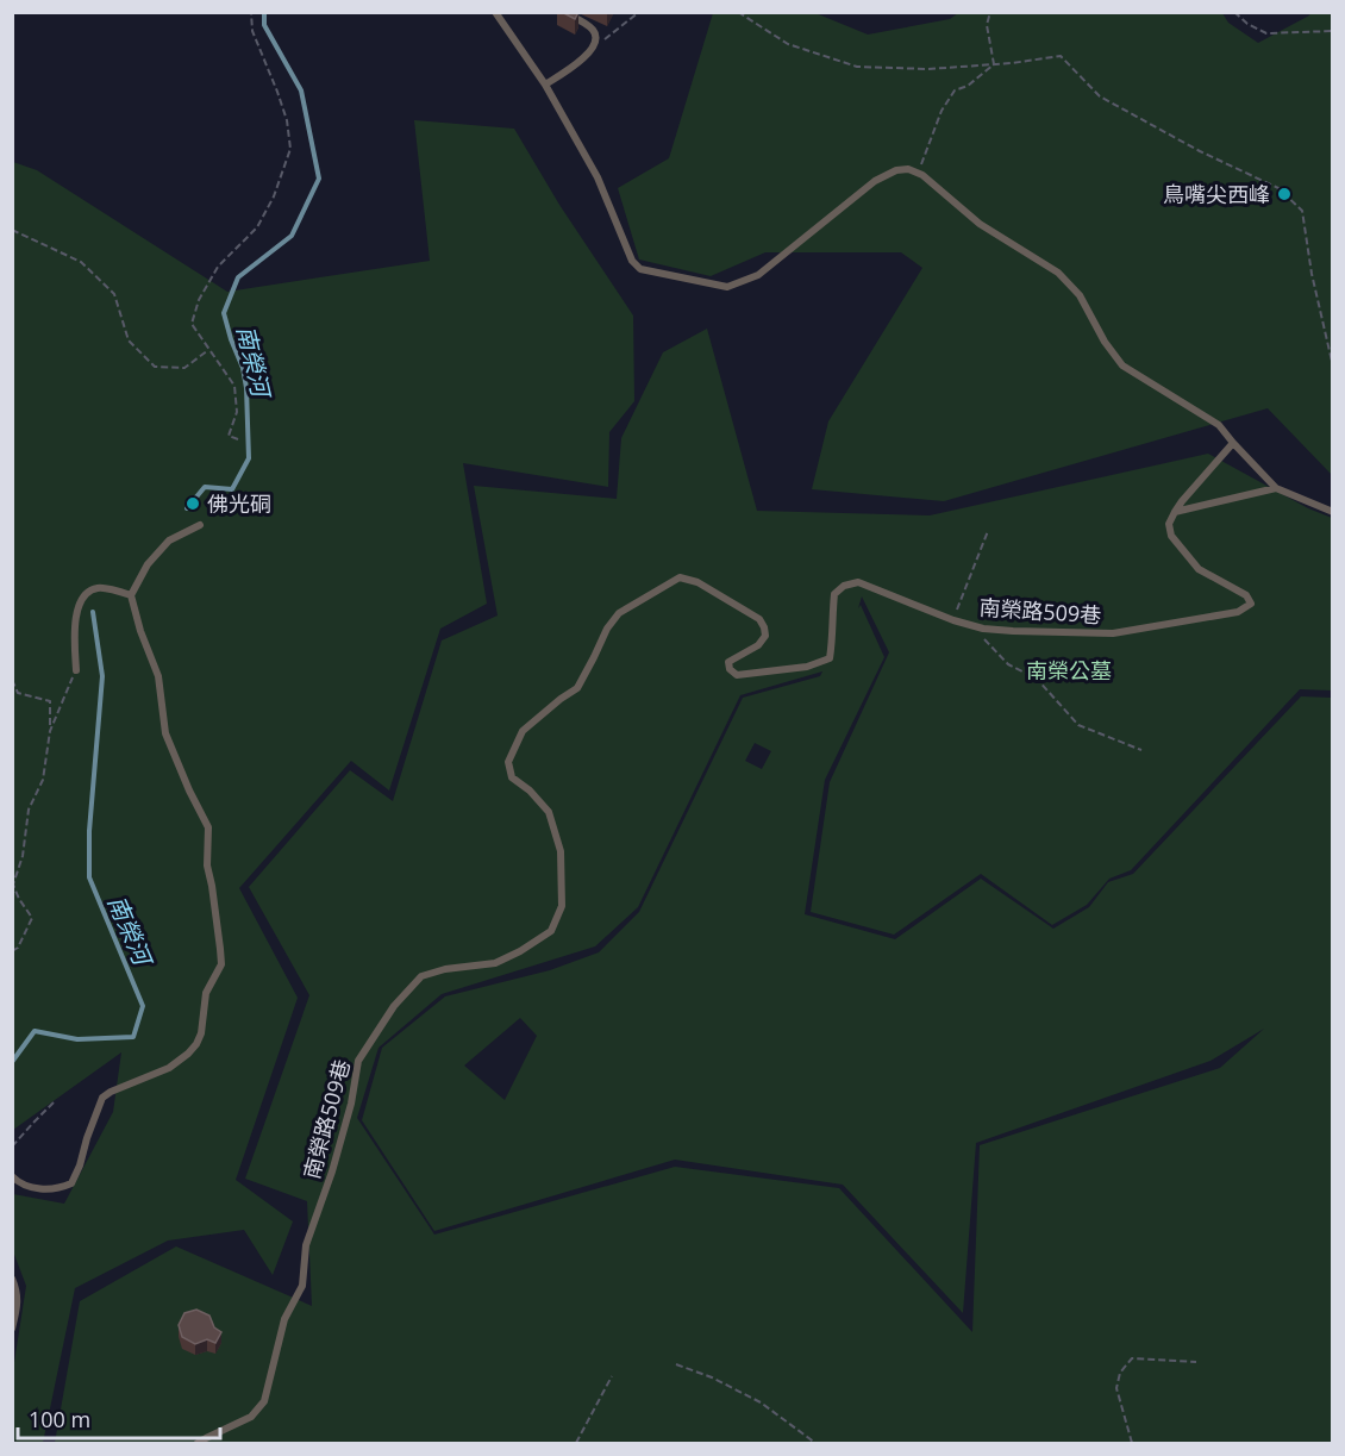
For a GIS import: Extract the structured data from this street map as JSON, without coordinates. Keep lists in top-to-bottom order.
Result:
{
  "streets": {
    "lane": ["南榮路509巷"]
  },
  "water": ["南榮河"],
  "parks": ["南榮公墓"],
  "places": ["鳥嘴尖西峰", "佛光硐"],
  "scale_bar": "100 m"
}
